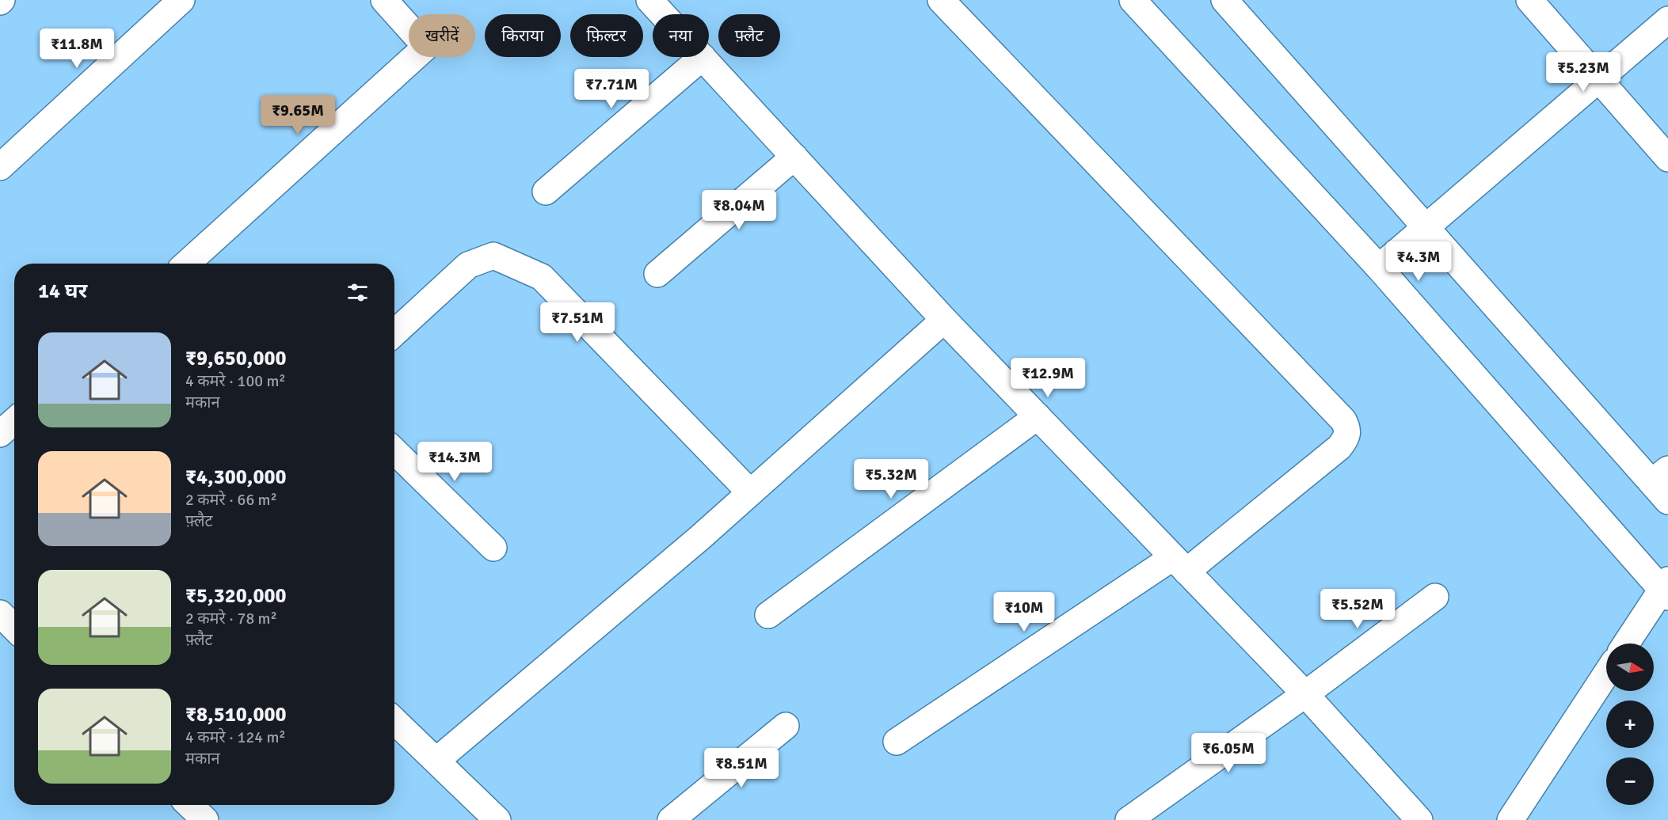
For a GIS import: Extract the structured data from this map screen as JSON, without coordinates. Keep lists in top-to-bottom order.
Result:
{
  "north": "right",
  "page": {
    "chip": [
      "खरीदें",
      "किराया",
      "फ़िल्टर",
      "नया",
      "फ़्लैट"
    ],
    "price": [
      "₹11.8M",
      "₹5.23M",
      "₹7.71M",
      "₹9.65M",
      "₹8.04M",
      "₹4.3M",
      "₹7.51M",
      "₹12.9M",
      "₹14.3M",
      "₹5.32M",
      "₹5.52M",
      "₹10M",
      "₹6.05M",
      "₹8.51M"
    ],
    "heading": "14 घर",
    "list": [
      {
        "name": "₹9,650,000",
        "note": "4 कमरे · 100 m² · मकान"
      },
      {
        "name": "₹4,300,000",
        "note": "2 कमरे · 66 m² · फ़्लैट"
      },
      {
        "name": "₹5,320,000",
        "note": "2 कमरे · 78 m² · फ़्लैट"
      },
      {
        "name": "₹8,510,000",
        "note": "4 कमरे · 124 m² · मकान"
      }
    ],
    "map_buttons": ["+", "−"]
  }
}
